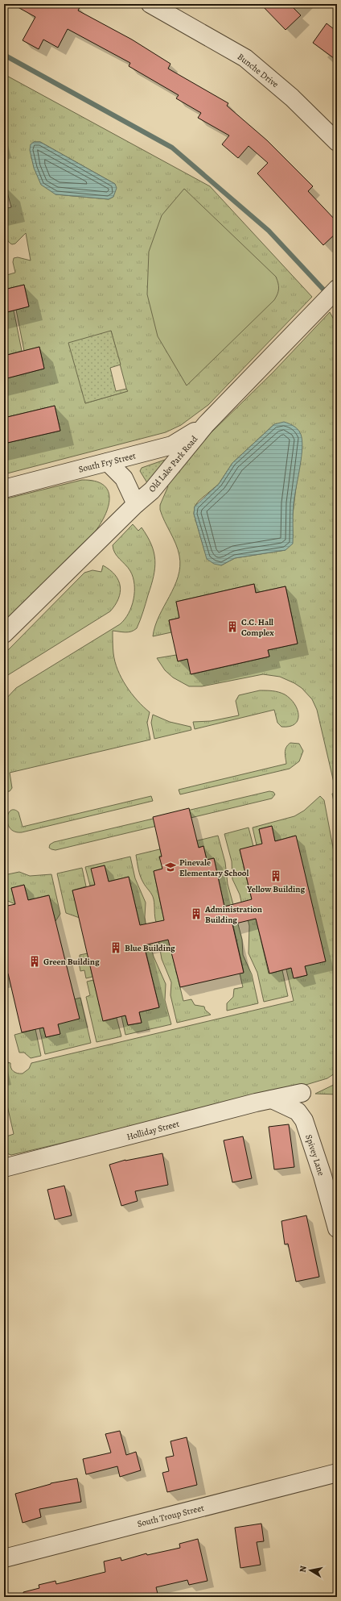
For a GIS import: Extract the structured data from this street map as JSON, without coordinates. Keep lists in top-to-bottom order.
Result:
{
  "streets": {
    "street": [
      "Bunche Drive",
      "South Fry Street",
      "Old Lake Park Road",
      "Holliday Street",
      "Spivey Lane",
      "South Troup Street"
    ]
  },
  "crossings": [
    ["South Fry Street", "Old Lake Park Road"],
    ["Holliday Street", "Spivey Lane"]
  ],
  "places": {
    "building": [
      "C.C. Hall Complex",
      "Yellow Building",
      "Administration Building",
      "Blue Building",
      "Green Building"
    ],
    "school or university": ["Pinevale Elementary School"]
  },
  "north": "left"
}
